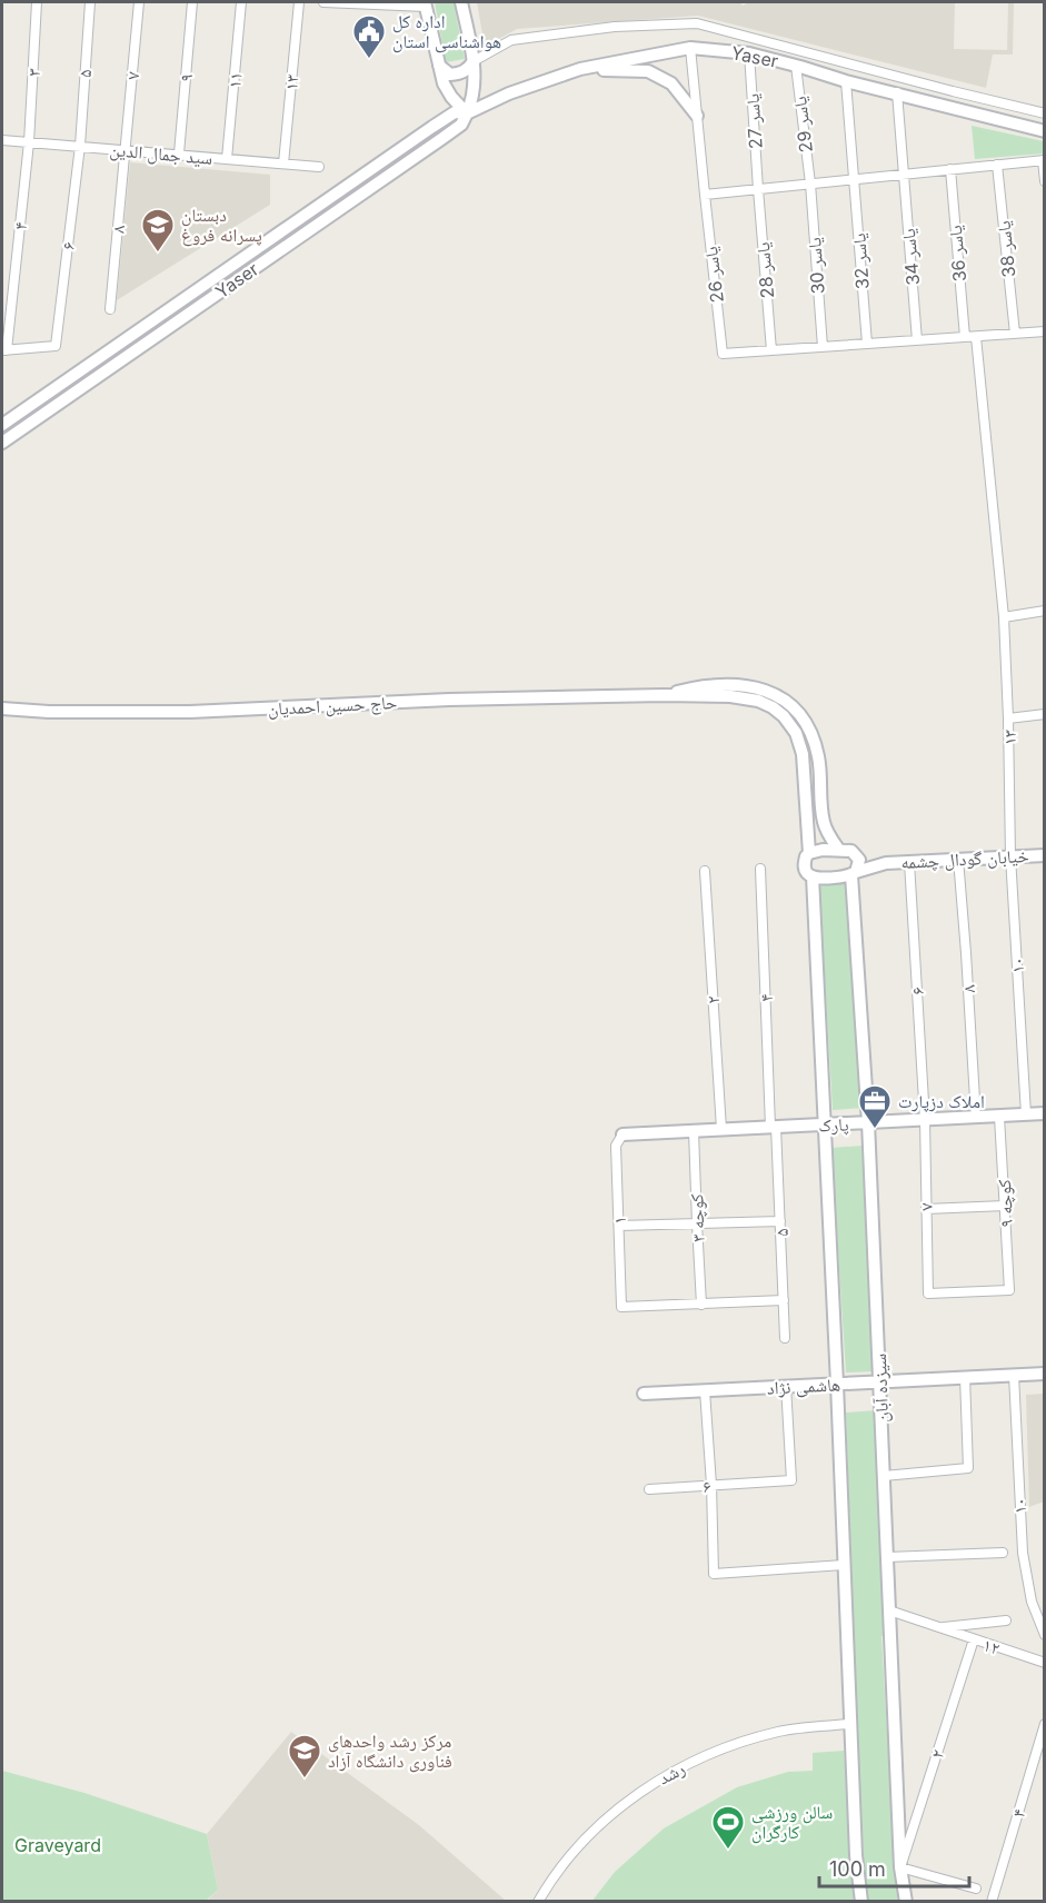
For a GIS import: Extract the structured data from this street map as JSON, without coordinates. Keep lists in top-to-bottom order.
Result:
{
  "streets": {
    "main road": [
      "Yaser",
      "حاج حسین احمدیان",
      "خیابان گودال چشمه",
      "پارک",
      "هاشمی نژاد",
      "سیزده آبان"
    ],
    "street": [
      "۳",
      "۵",
      "۷",
      "۹",
      "۱۱",
      "۱۳",
      "یاسر 27",
      "یاسر 29",
      "سید جمال الدین",
      "۴",
      "۸",
      "۶",
      "یاسر 38",
      "یاسر 36",
      "یاسر 34",
      "یاسر 32",
      "یاسر 30",
      "یاسر 28",
      "یاسر 26",
      "۱۰",
      "۲",
      "کوچه ۹",
      "کوچه ۳",
      "۱",
      "۱۲",
      "رشد"
    ]
  },
  "crossings": [
    ["Yaser", "یاسر 27"],
    ["Yaser", "یاسر 29"],
    ["Yaser", "یاسر 34"],
    ["Yaser", "یاسر 32"],
    ["Yaser", "یاسر 26"],
    ["۳", "سید جمال الدین"],
    ["۳", "۴"],
    ["۵", "سید جمال الدین"],
    ["۵", "۴"],
    ["۵", "۶"],
    ["۵", "پارک"],
    ["۷", "سید جمال الدین"],
    ["۷", "۸"],
    ["۷", "۶"],
    ["۷", "پارک"],
    ["۷", "کوچه ۹"],
    ["۹", "سید جمال الدین"],
    ["۱۱", "سید جمال الدین"],
    ["۱۳", "سید جمال الدین"],
    ["۱۳", "خیابان گودال چشمه"],
    ["۱۳", "۱۰"],
    ["یاسر 27", "یاسر 28"],
    ["یاسر 29", "یاسر 30"],
    ["سید جمال الدین", "۴"],
    ["سید جمال الدین", "۸"],
    ["سید جمال الدین", "۶"],
    ["۴", "۶"],
    ["۴", "پارک"],
    ["۸", "خیابان گودال چشمه"],
    ["۸", "پارک"],
    ["۶", "خیابان گودال چشمه"],
    ["۶", "پارک"],
    ["۶", "هاشمی نژاد"],
    ["یاسر 28", "یاسر 26"],
    ["خیابان گودال چشمه", "۱۰"],
    ["۱۰", "پارک"],
    ["۱۰", "هاشمی نژاد"],
    ["۲", "پارک"],
    ["۲", "سیزده آبان"],
    ["۲", "۱۲"],
    ["پارک", "کوچه ۹"],
    ["پارک", "کوچه ۳"],
    ["پارک", "۱"],
    ["پارک", "سیزده آبان"],
    ["کوچه ۳", "۱"],
    ["هاشمی نژاد", "سیزده آبان"],
    ["سیزده آبان", "۱۲"]
  ],
  "parks": ["Graveyard"],
  "places": {
    "public building": ["اداره کل هواشناسی استان"],
    "school or university": ["دبستان پسرانه فروغ", "مرکز رشد واحدهای فناوری دانشگاه آزاد"],
    "office": ["املاک دزپارت"],
    "sports": ["سالن ورزشی کارگران"]
  },
  "scale_bar": "100 m"
}
